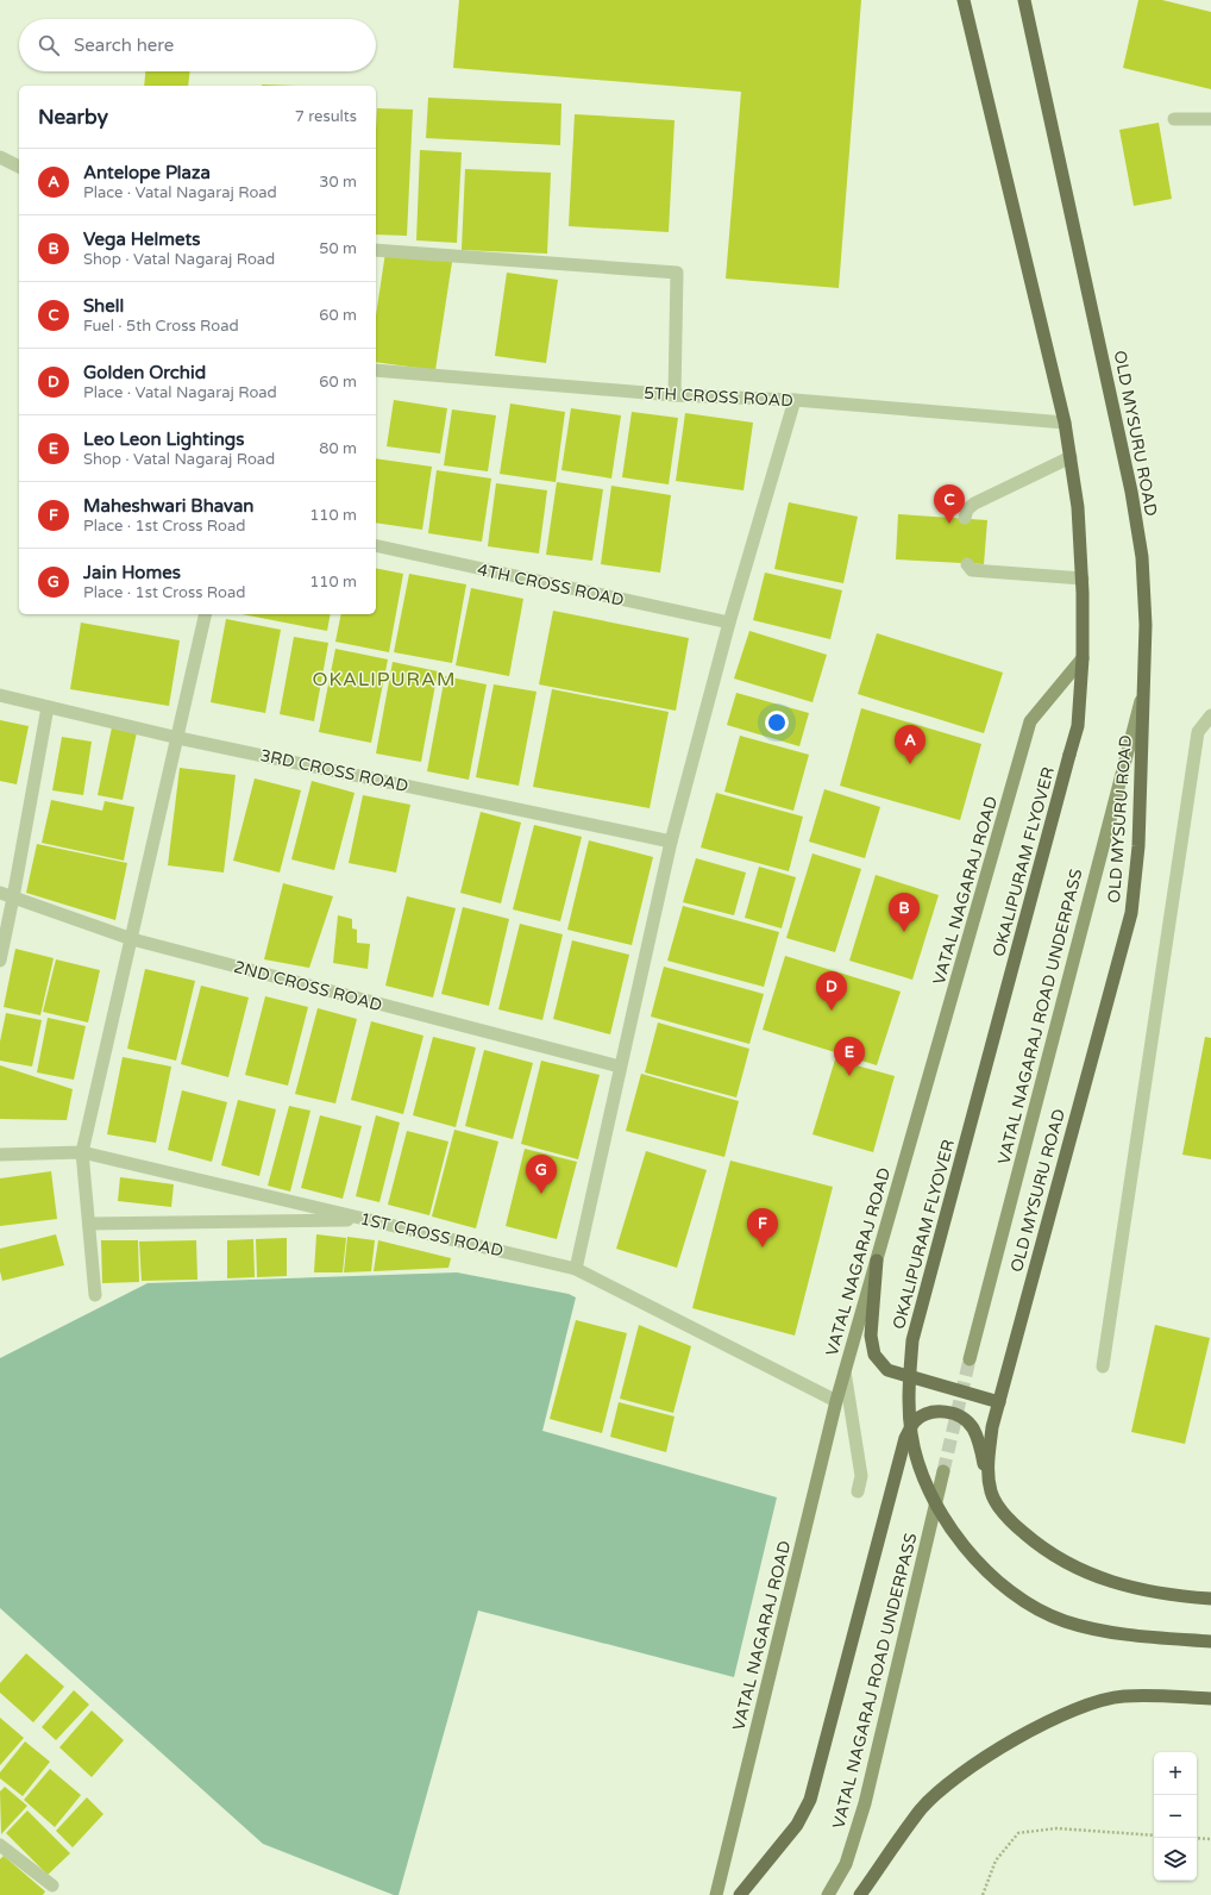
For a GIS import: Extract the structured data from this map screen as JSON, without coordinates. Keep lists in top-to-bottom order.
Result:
{
  "streets": {
    "main road": [
      "OLD MYSURU ROAD",
      "OKALIPURAM FLYOVER",
      "VATAL NAGARAJ ROAD",
      "VATAL NAGARAJ ROAD UNDERPASS"
    ],
    "street": [
      "5TH CROSS ROAD",
      "4TH CROSS ROAD",
      "3RD CROSS ROAD",
      "2ND CROSS ROAD",
      "1ST CROSS ROAD"
    ]
  },
  "crossings": [
    ["OLD MYSURU ROAD", "VATAL NAGARAJ ROAD UNDERPASS"],
    ["OKALIPURAM FLYOVER", "VATAL NAGARAJ ROAD"],
    ["VATAL NAGARAJ ROAD", "1ST CROSS ROAD"]
  ],
  "districts": ["OKALIPURAM"],
  "page": {
    "search": "Search here",
    "heading": ["Nearby", "7 results"],
    "list": [
      {
        "mark": "A",
        "name": "Antelope Plaza",
        "note": "Place · Vatal Nagaraj Road",
        "value": "30 m"
      },
      {
        "mark": "B",
        "name": "Vega Helmets",
        "note": "Shop · Vatal Nagaraj Road",
        "value": "50 m"
      },
      {
        "mark": "C",
        "name": "Shell",
        "note": "Fuel · 5th Cross Road",
        "value": "60 m"
      },
      {
        "mark": "D",
        "name": "Golden Orchid",
        "note": "Place · Vatal Nagaraj Road",
        "value": "60 m"
      },
      {
        "mark": "E",
        "name": "Leo Leon Lightings",
        "note": "Shop · Vatal Nagaraj Road",
        "value": "80 m"
      },
      {
        "mark": "F",
        "name": "Maheshwari Bhavan",
        "note": "Place · 1st Cross Road",
        "value": "110 m"
      },
      {
        "mark": "G",
        "name": "Jain Homes",
        "note": "Place · 1st Cross Road",
        "value": "110 m"
      }
    ],
    "pins": [
      "C",
      "A",
      "B",
      "D",
      "E",
      "G",
      "F"
    ],
    "map_buttons": ["+", "−"]
  }
}
